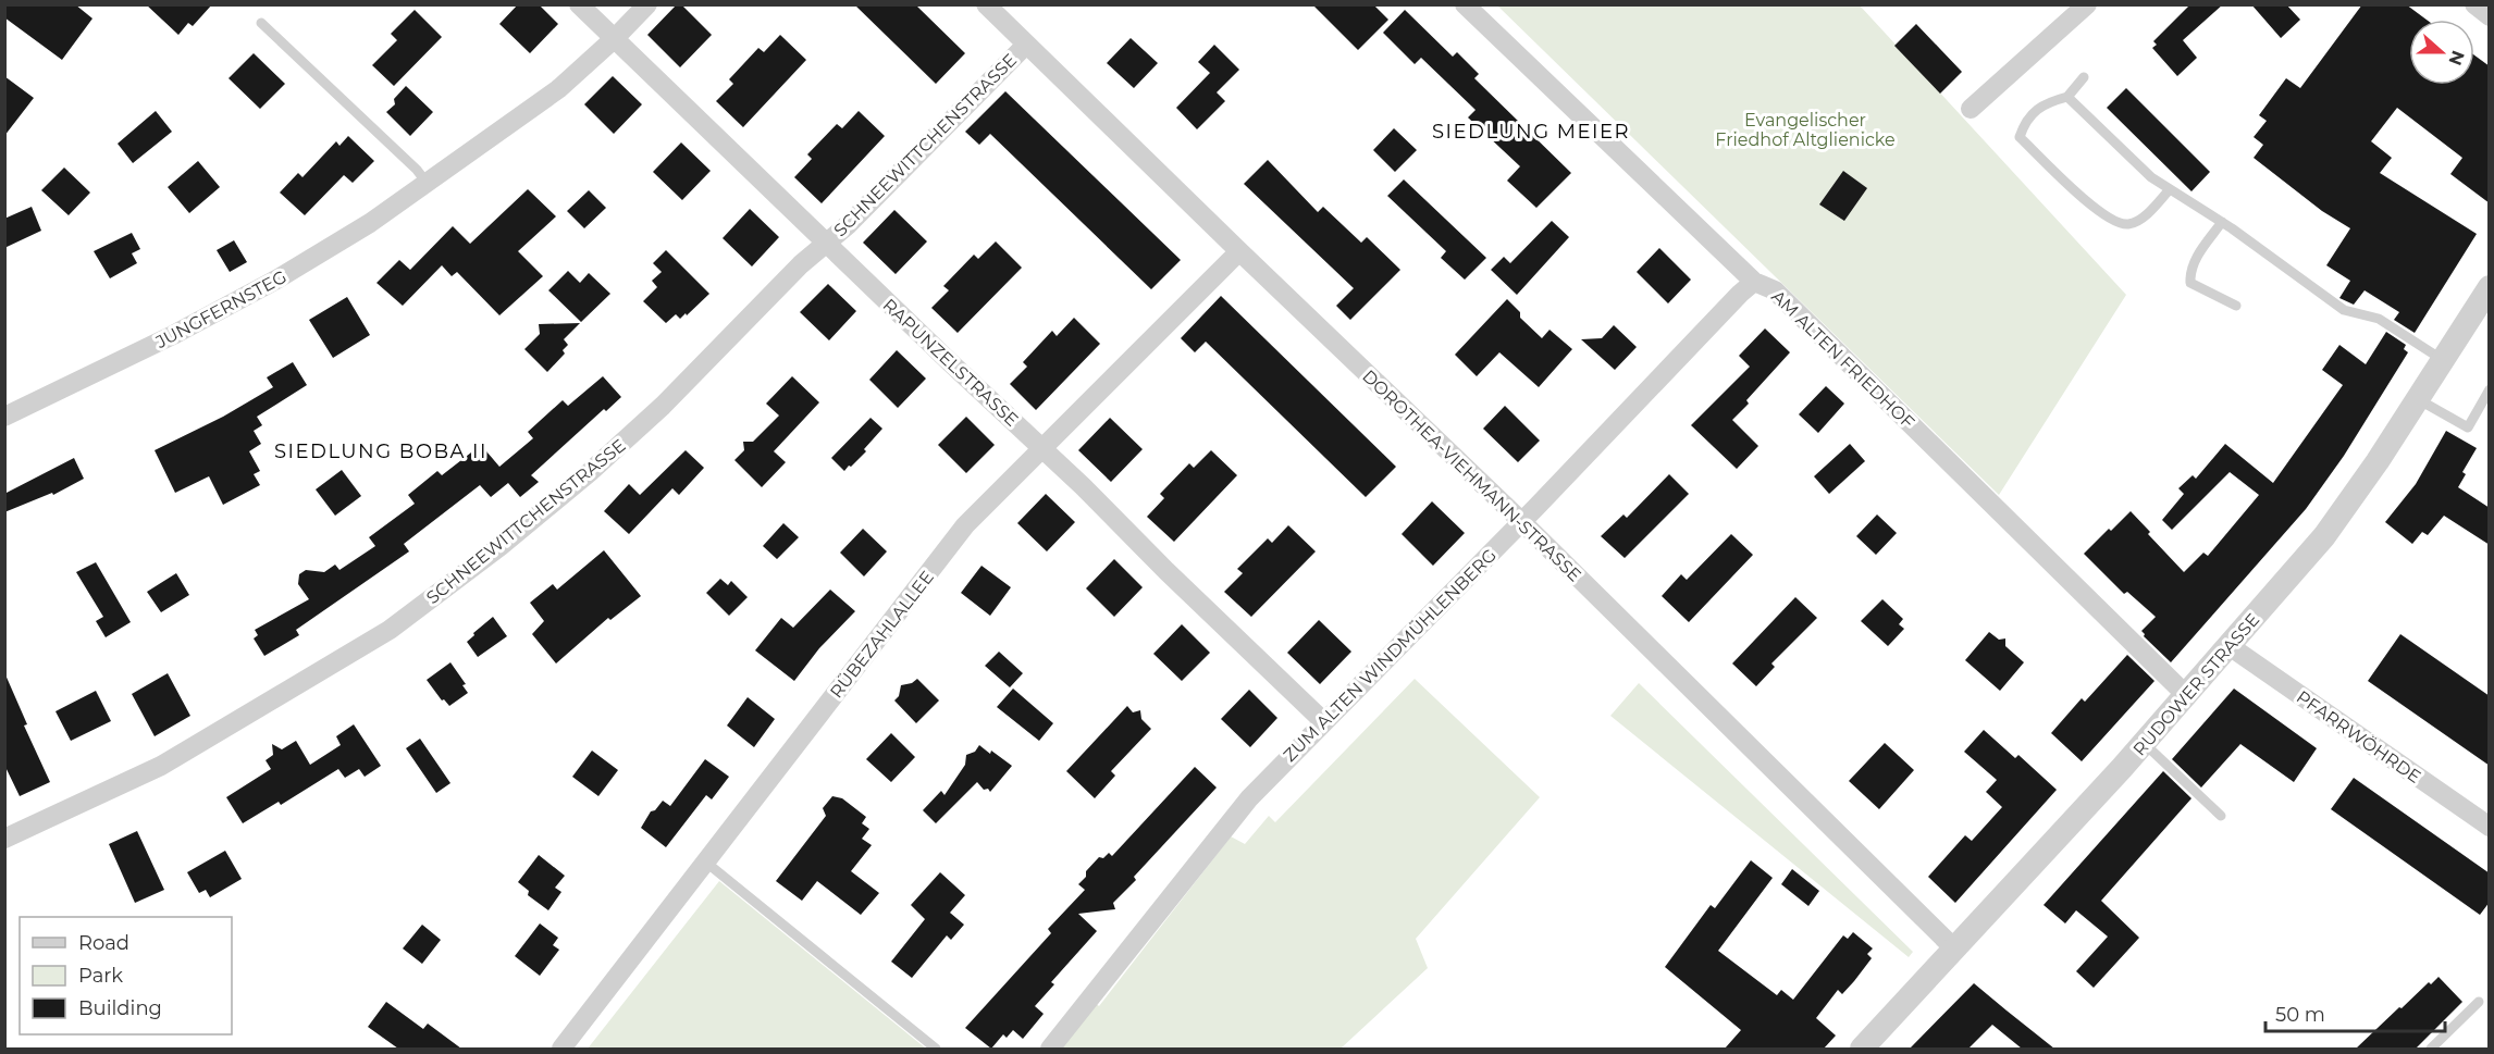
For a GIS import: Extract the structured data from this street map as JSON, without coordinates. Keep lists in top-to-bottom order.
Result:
{
  "streets": {
    "street": [
      "SCHNEEWITTCHENSTRASSE",
      "JUNGFERNSTEG",
      "AM ALTEN FRIEDHOF",
      "RAPUNZELSTRASSE",
      "DOROTHEA-VIEHMANN-STRASSE",
      "RÜBEZAHLALLEE",
      "ZUM ALTEN WINDMÜHLENBERG",
      "RUDOWER STRASSE",
      "PFARRWÖHRDE"
    ]
  },
  "crossings": [
    ["SCHNEEWITTCHENSTRASSE", "RAPUNZELSTRASSE"],
    ["SCHNEEWITTCHENSTRASSE", "DOROTHEA-VIEHMANN-STRASSE"],
    ["JUNGFERNSTEG", "RAPUNZELSTRASSE"],
    ["AM ALTEN FRIEDHOF", "ZUM ALTEN WINDMÜHLENBERG"],
    ["AM ALTEN FRIEDHOF", "RUDOWER STRASSE"],
    ["RAPUNZELSTRASSE", "RÜBEZAHLALLEE"],
    ["RAPUNZELSTRASSE", "ZUM ALTEN WINDMÜHLENBERG"],
    ["DOROTHEA-VIEHMANN-STRASSE", "RÜBEZAHLALLEE"],
    ["DOROTHEA-VIEHMANN-STRASSE", "ZUM ALTEN WINDMÜHLENBERG"],
    ["DOROTHEA-VIEHMANN-STRASSE", "RUDOWER STRASSE"],
    ["RUDOWER STRASSE", "PFARRWÖHRDE"]
  ],
  "districts": ["SIEDLUNG MEIER", "SIEDLUNG BOBA II"],
  "parks": ["Evangelischer Friedhof Altglienicke"],
  "legend": ["Road", "Park", "Building"],
  "scale_bar": "50 m",
  "north": "right"
}
